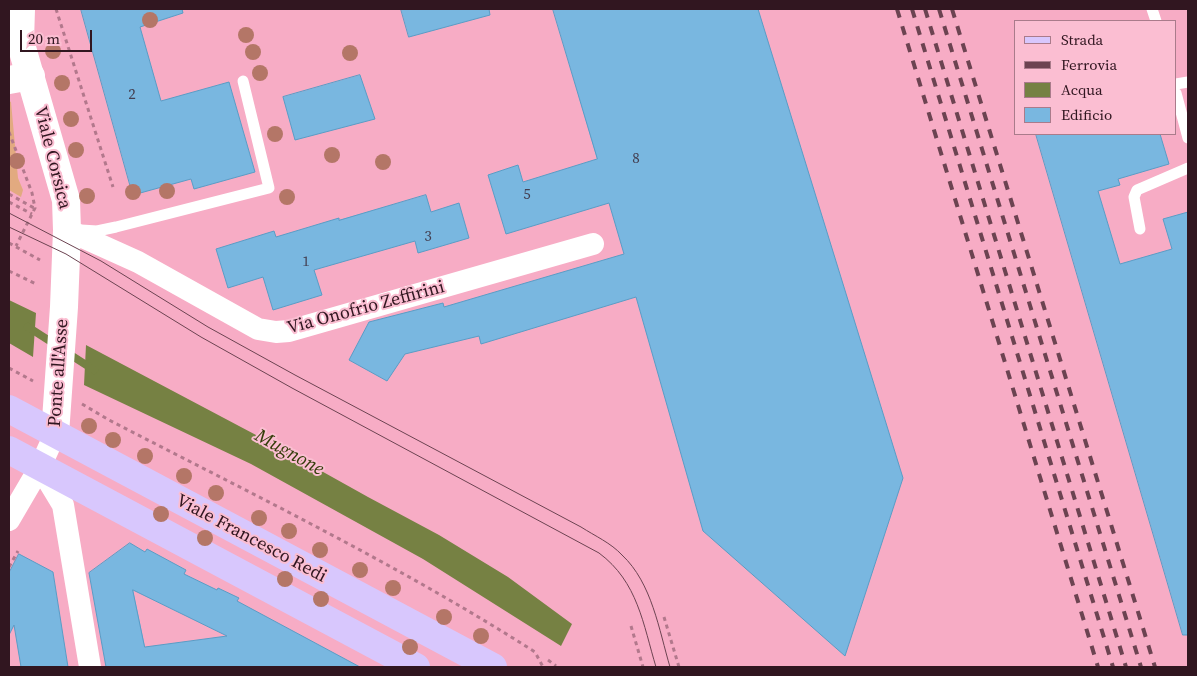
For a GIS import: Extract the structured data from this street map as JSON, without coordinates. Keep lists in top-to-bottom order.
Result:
{
  "streets": {
    "main road": ["Viale Corsica", "Ponte all'Asse", "Viale Francesco Redi"],
    "street": ["Via Onofrio Zeffirini"]
  },
  "crossings": [
    ["Viale Corsica", "Via Onofrio Zeffirini"],
    ["Viale Corsica", "Ponte all'Asse"],
    ["Ponte all'Asse", "Viale Francesco Redi"]
  ],
  "water": ["Mugnone"],
  "house_numbers": [
    "2",
    "8",
    "5",
    "3",
    "1"
  ],
  "legend": [
    "Strada",
    "Ferrovia",
    "Acqua",
    "Edificio"
  ],
  "scale_bar": "20 m"
}
